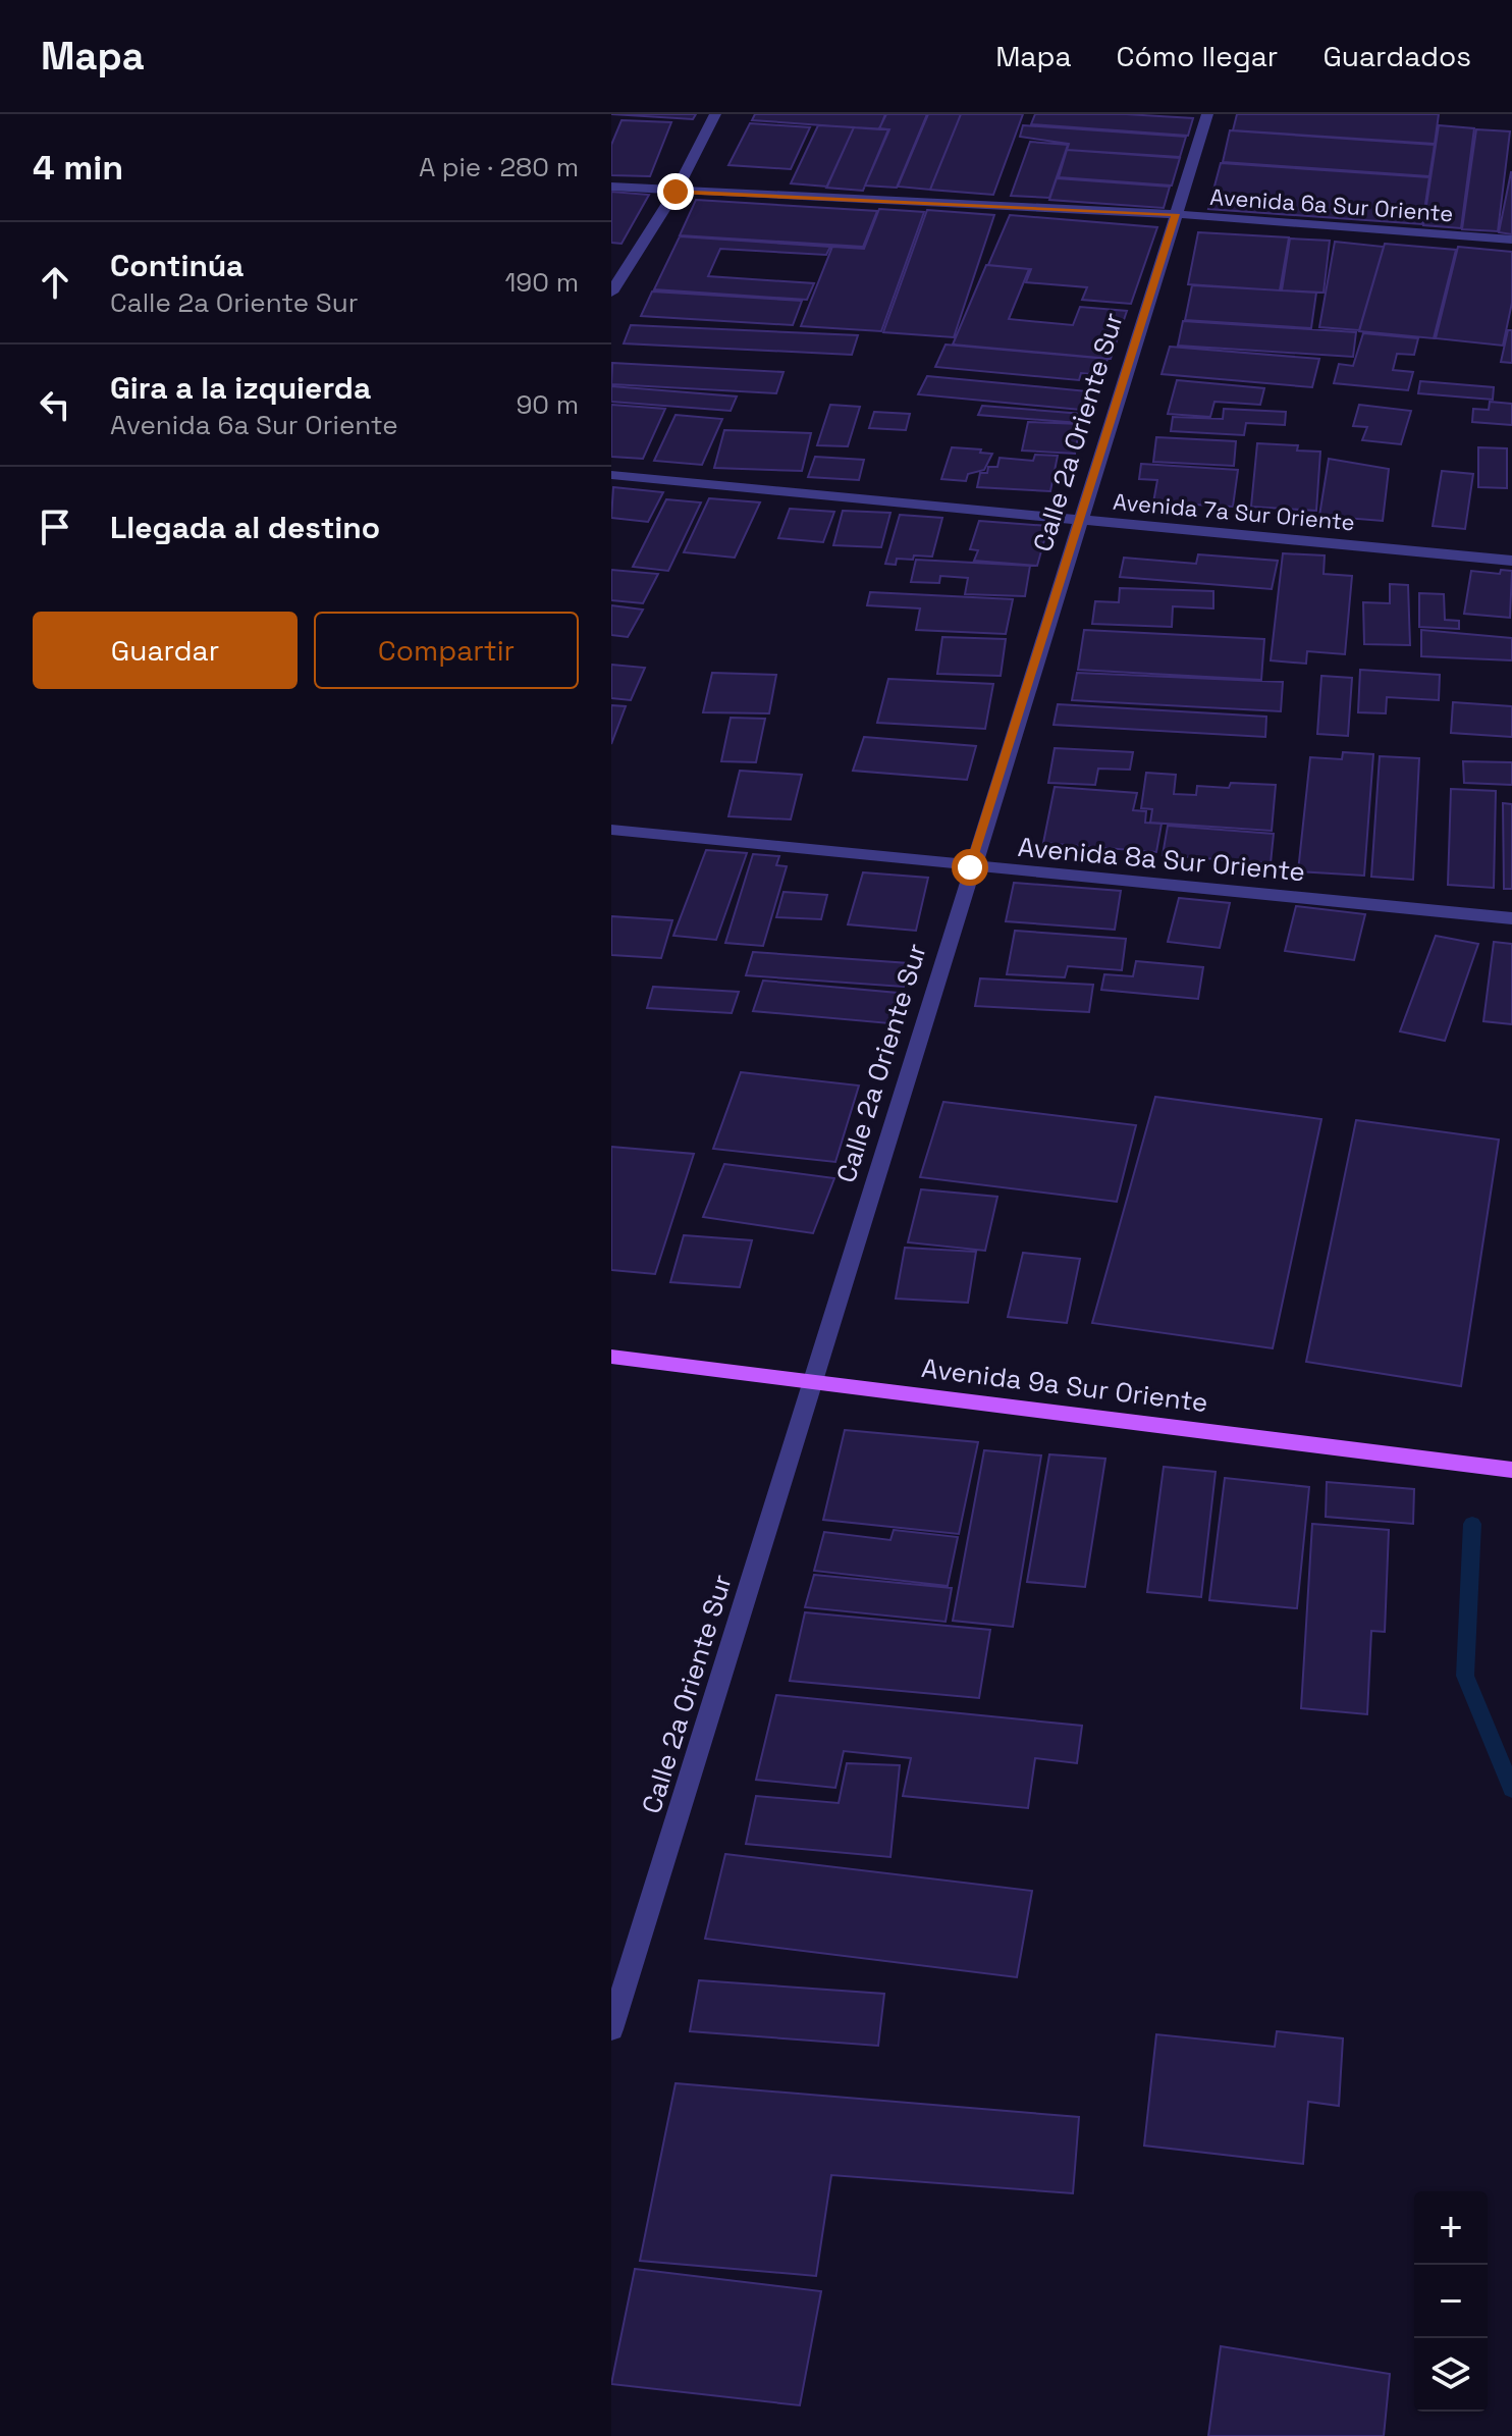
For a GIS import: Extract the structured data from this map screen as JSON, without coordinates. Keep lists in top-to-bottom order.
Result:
{
  "streets": {
    "main road": ["Avenida 9a Sur Oriente"],
    "street": [
      "Avenida 6a Sur Oriente",
      "Calle 2a Oriente Sur",
      "Avenida 7a Sur Oriente",
      "Avenida 8a Sur Oriente"
    ]
  },
  "crossings": [
    ["Avenida 6a Sur Oriente", "Calle 2a Oriente Sur"],
    ["Calle 2a Oriente Sur", "Avenida 7a Sur Oriente"],
    ["Calle 2a Oriente Sur", "Avenida 8a Sur Oriente"],
    ["Calle 2a Oriente Sur", "Avenida 9a Sur Oriente"]
  ],
  "page": {
    "header": "Mapa",
    "nav": ["Mapa", "Cómo llegar", "Guardados"],
    "heading": ["4 min", "A pie · 280 m"],
    "list": [
      ["Continúa", "Calle 2a Oriente Sur", "190 m"],
      ["Gira a la izquierda", "Avenida 6a Sur Oriente", "90 m"],
      "Llegada al destino"
    ],
    "buttons": ["Guardar", "Compartir"],
    "map_buttons": ["+", "−"]
  }
}
